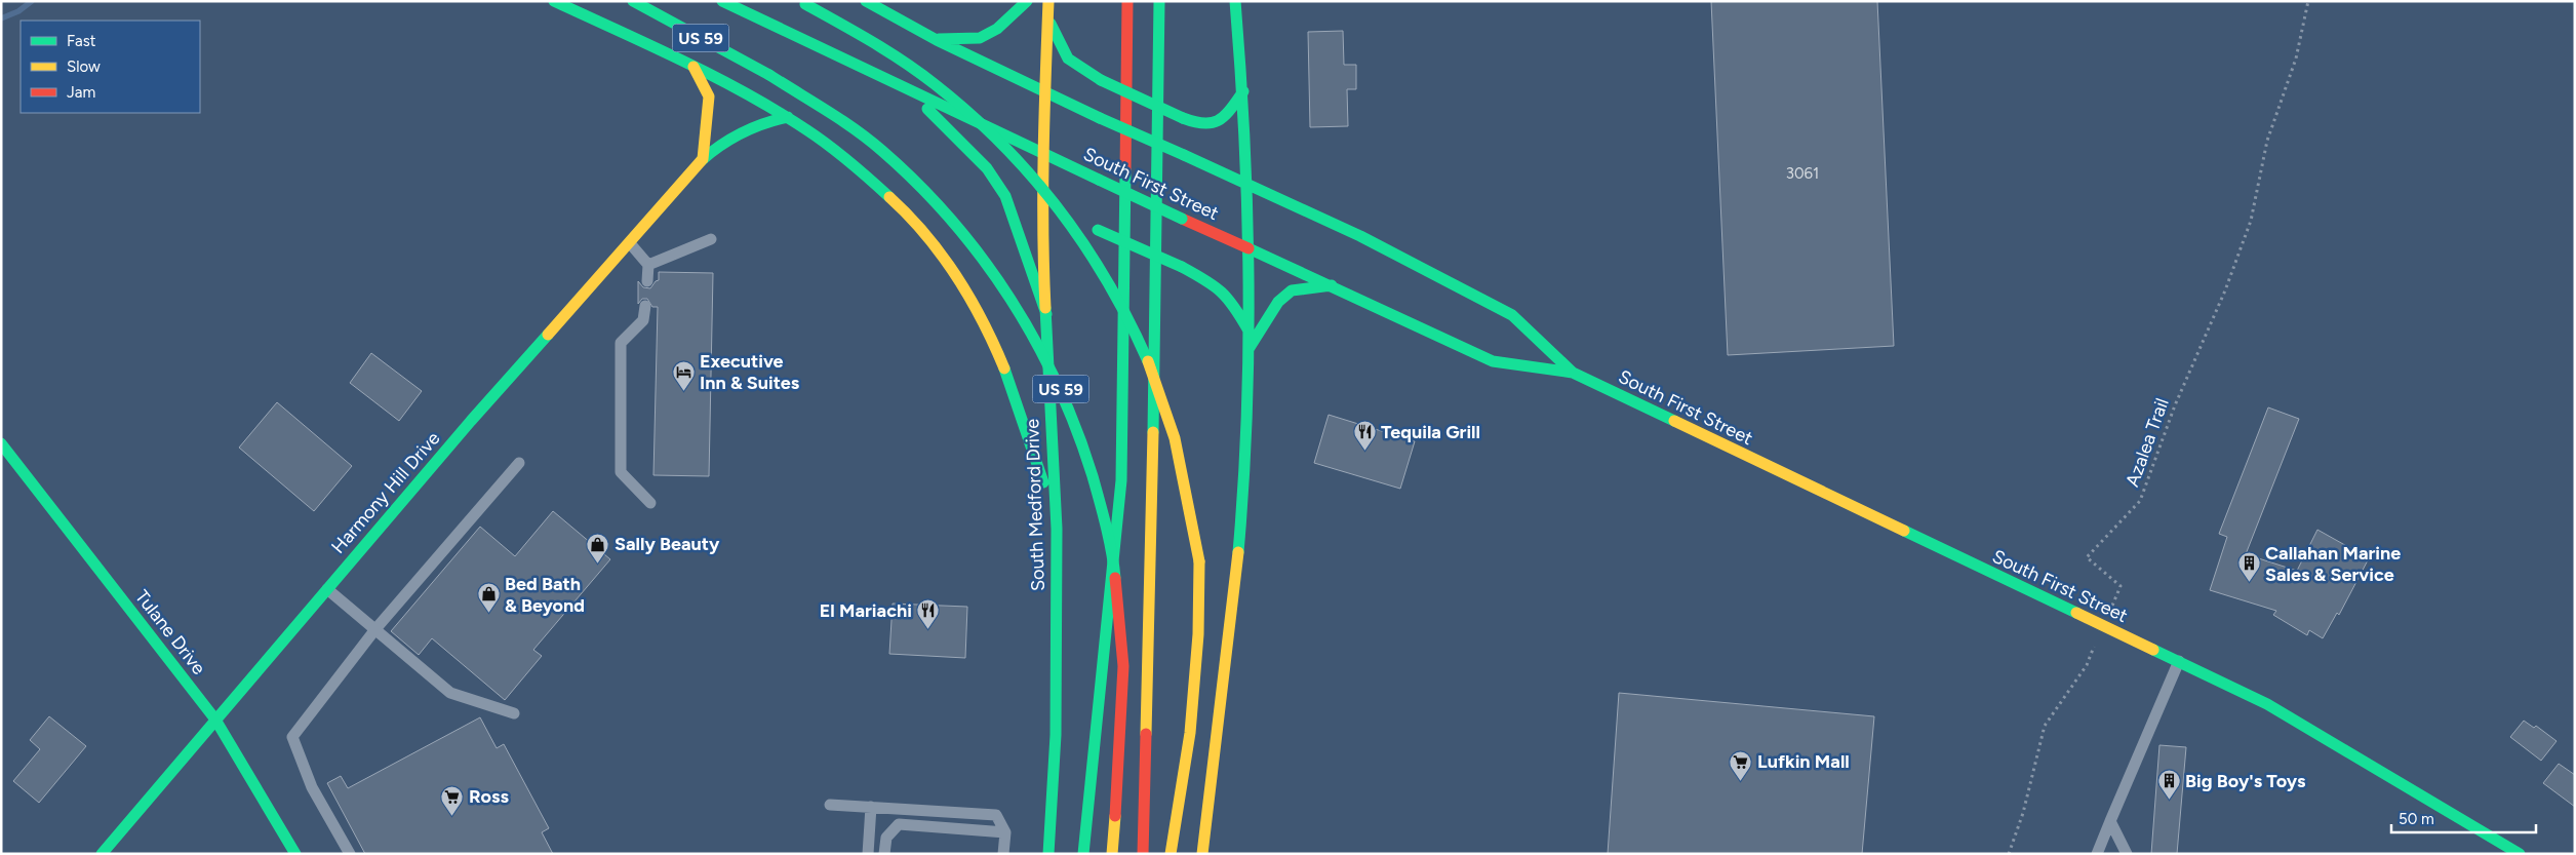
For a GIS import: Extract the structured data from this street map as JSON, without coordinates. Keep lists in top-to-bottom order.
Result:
{
  "streets": {
    "main road": [
      "US 59",
      "South First Street",
      "Harmony Hill Drive",
      "South Medford Drive",
      "Tulane Drive"
    ],
    "path": ["Azalea Trail"]
  },
  "crossings": [
    ["South First Street", "South Medford Drive"],
    ["Harmony Hill Drive", "Tulane Drive"]
  ],
  "places": {
    "hotel": ["Executive Inn & Suites"],
    "restaurant": ["Tequila Grill", "El Mariachi"],
    "shop": ["Sally Beauty", "Bed Bath & Beyond"],
    "building": ["Callahan Marine Sales & Service", "Big Boy's Toys"],
    "supermarket": ["Lufkin Mall", "Ross"]
  },
  "house_numbers": ["3061"],
  "legend": ["Fast", "Slow", "Jam"],
  "scale_bar": "50 m"
}
